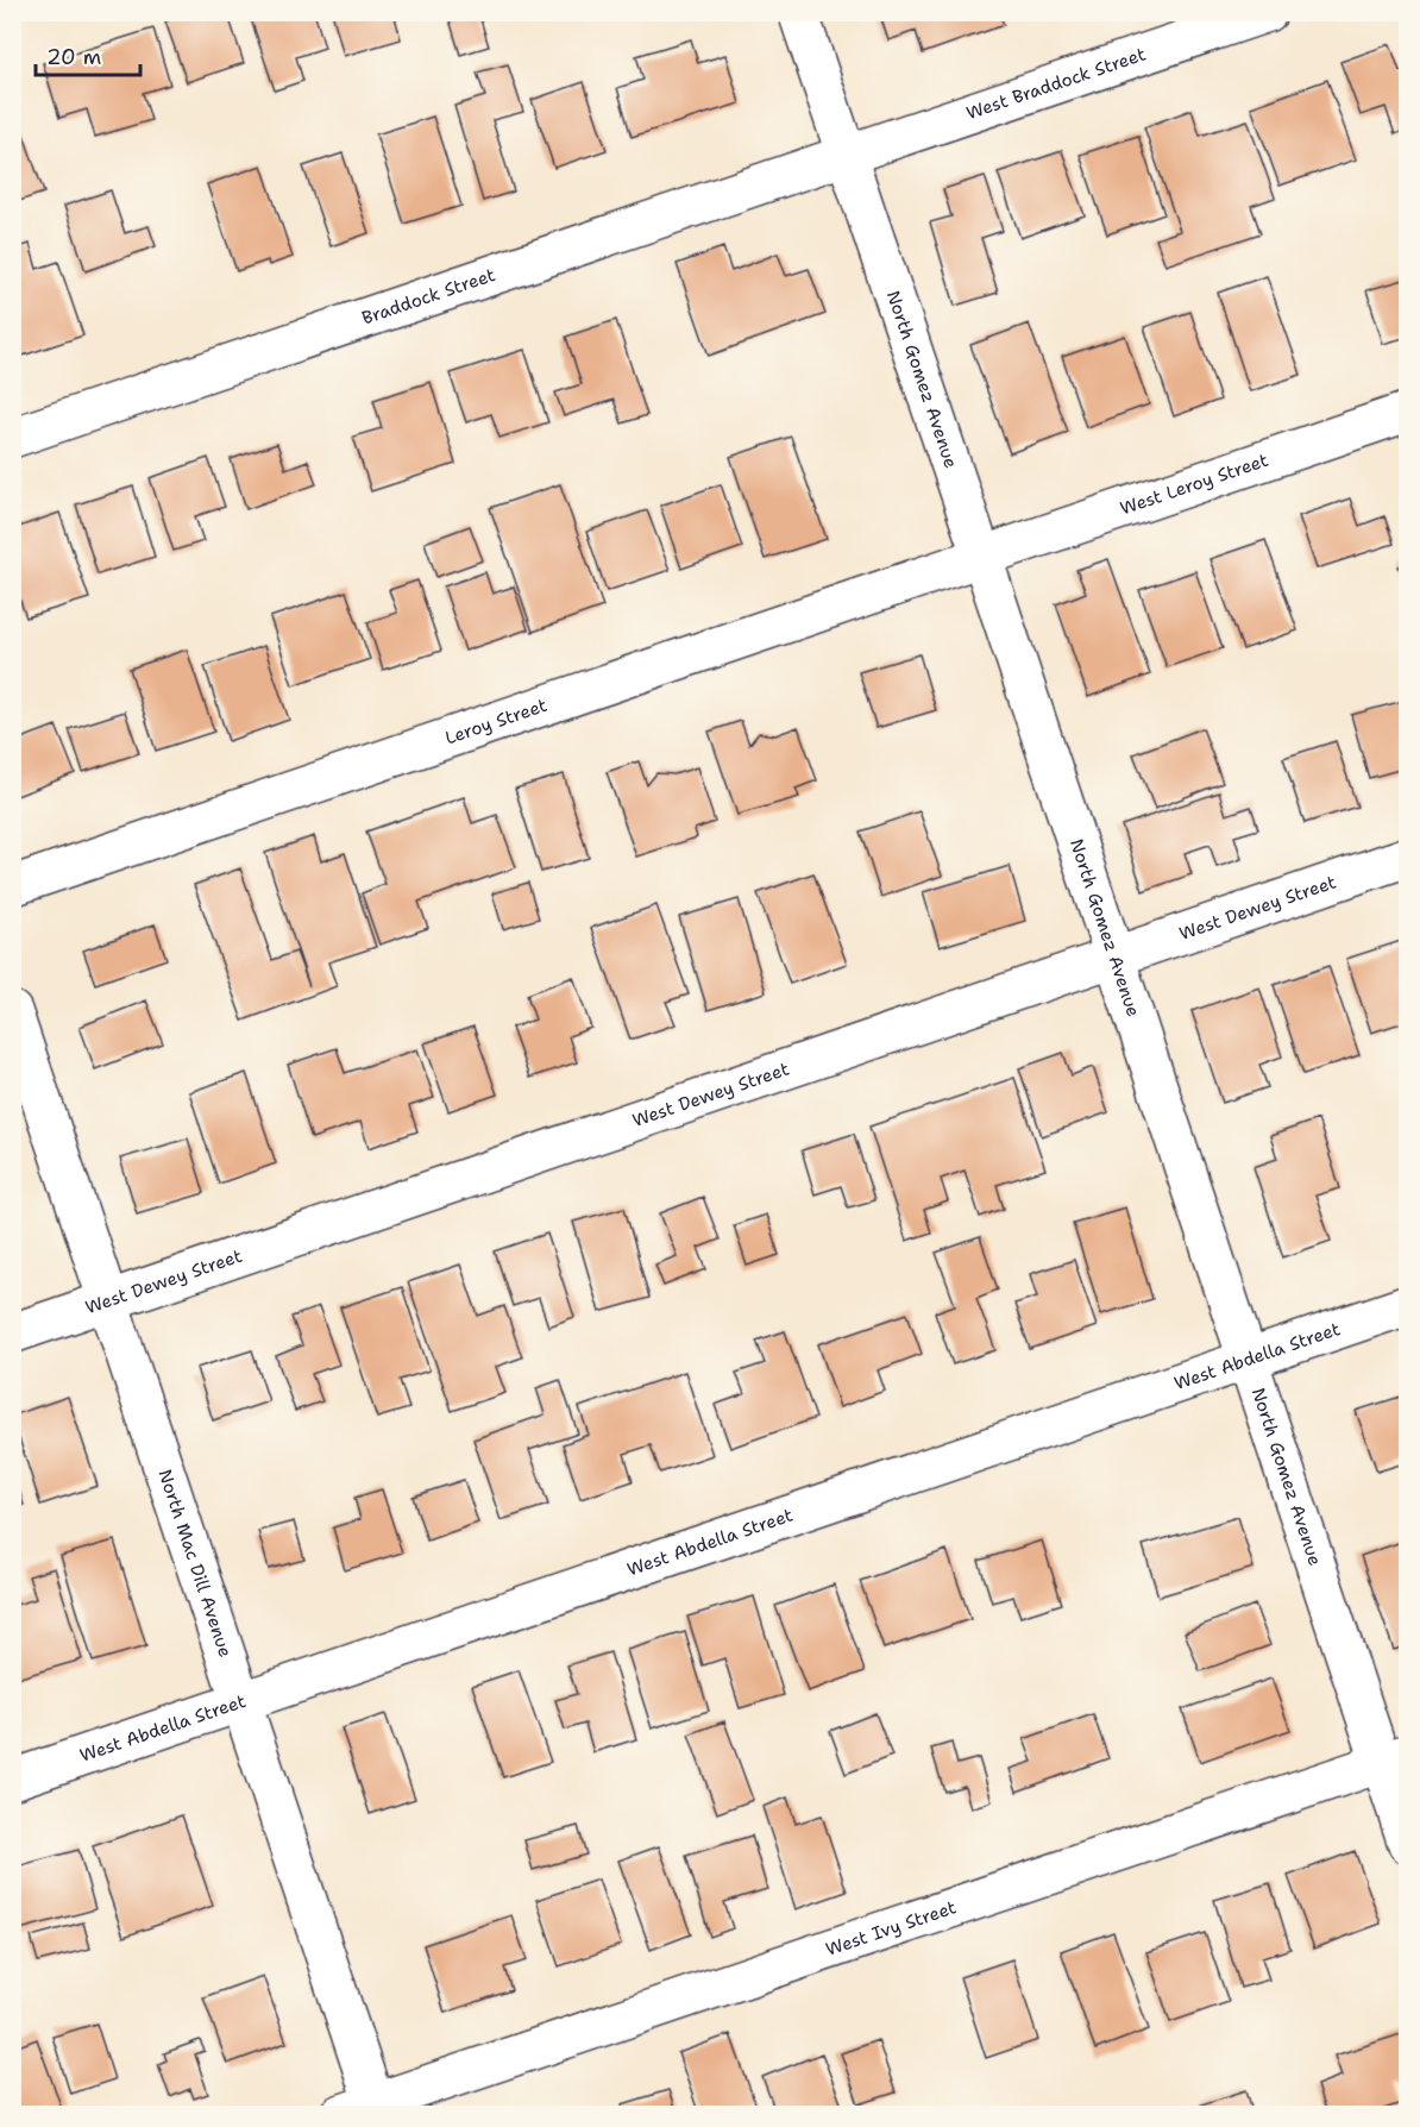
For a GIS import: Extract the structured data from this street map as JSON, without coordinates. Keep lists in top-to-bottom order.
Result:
{
  "streets": {
    "street": [
      "West Braddock Street",
      "Braddock Street",
      "North Gomez Avenue",
      "West Leroy Street",
      "Leroy Street",
      "West Dewey Street",
      "West Abdella Street",
      "North Mac Dill Avenue",
      "West Ivy Street"
    ]
  },
  "crossings": [
    ["West Braddock Street", "Braddock Street"],
    ["West Braddock Street", "North Gomez Avenue"],
    ["Braddock Street", "North Gomez Avenue"],
    ["North Gomez Avenue", "West Leroy Street"],
    ["North Gomez Avenue", "Leroy Street"],
    ["North Gomez Avenue", "West Dewey Street"],
    ["North Gomez Avenue", "West Abdella Street"],
    ["North Gomez Avenue", "West Ivy Street"],
    ["West Leroy Street", "Leroy Street"],
    ["West Dewey Street", "North Mac Dill Avenue"],
    ["West Abdella Street", "North Mac Dill Avenue"],
    ["North Mac Dill Avenue", "West Ivy Street"]
  ],
  "scale_bar": "20 m"
}
